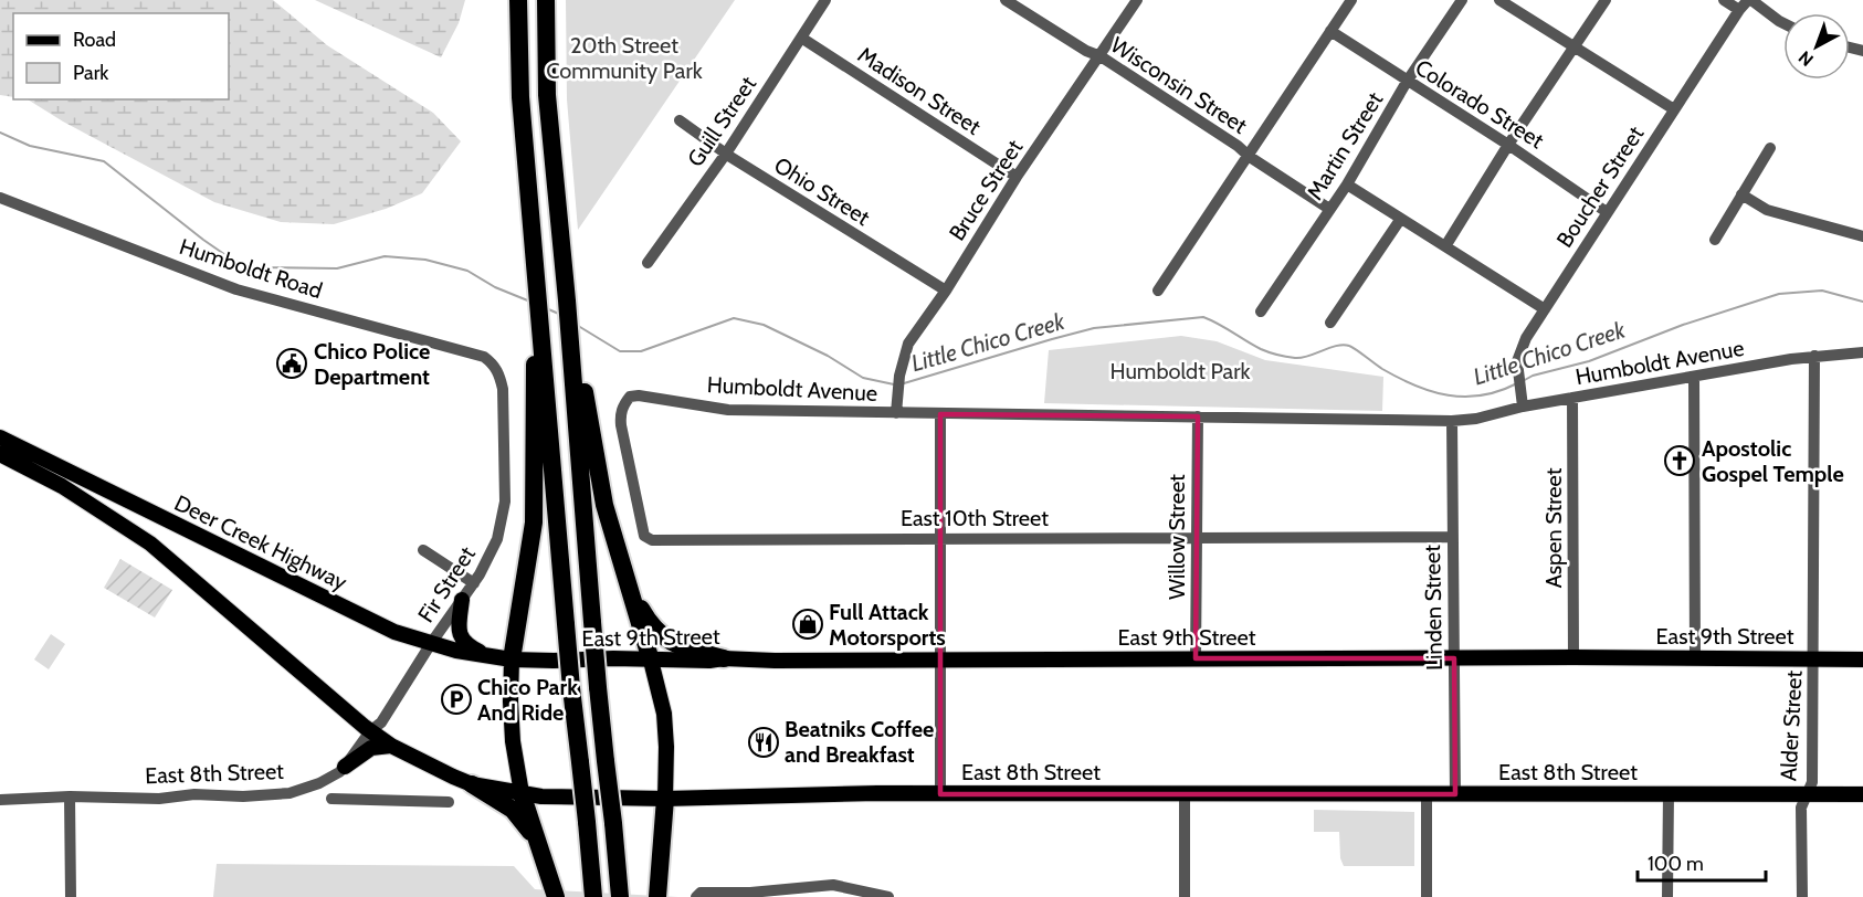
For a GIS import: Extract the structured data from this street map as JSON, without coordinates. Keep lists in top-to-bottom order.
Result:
{
  "streets": {
    "main road": ["Deer Creek Highway", "East 9th Street", "East 8th Street"],
    "street": [
      "Wisconsin Street",
      "Madison Street",
      "Colorado Street",
      "Guill Street",
      "Martin Street",
      "Boucher Street",
      "Bruce Street",
      "Ohio Street",
      "Humboldt Road",
      "Humboldt Avenue",
      "East 10th Street",
      "Aspen Street",
      "Willow Street",
      "Fir Street",
      "Linden Street",
      "Alder Street"
    ]
  },
  "crossings": [
    ["Wisconsin Street", "Martin Street"],
    ["Wisconsin Street", "Bruce Street"],
    ["Madison Street", "Guill Street"],
    ["Madison Street", "Bruce Street"],
    ["Colorado Street", "Martin Street"],
    ["Colorado Street", "Boucher Street"],
    ["Guill Street", "Ohio Street"],
    ["Boucher Street", "Humboldt Avenue"],
    ["Bruce Street", "Ohio Street"],
    ["Bruce Street", "Humboldt Avenue"],
    ["Humboldt Road", "Fir Street"],
    ["Humboldt Avenue", "East 10th Street"],
    ["Humboldt Avenue", "Aspen Street"],
    ["Humboldt Avenue", "Willow Street"],
    ["Humboldt Avenue", "Linden Street"],
    ["Humboldt Avenue", "Alder Street"],
    ["East 10th Street", "Willow Street"],
    ["East 10th Street", "Linden Street"],
    ["Aspen Street", "East 9th Street"],
    ["Willow Street", "East 9th Street"],
    ["Deer Creek Highway", "Fir Street"],
    ["Deer Creek Highway", "East 9th Street"],
    ["Fir Street", "East 8th Street"],
    ["Linden Street", "East 9th Street"],
    ["Linden Street", "East 8th Street"],
    ["East 9th Street", "Alder Street"],
    ["Alder Street", "East 8th Street"]
  ],
  "water": ["Little Chico Creek"],
  "parks": ["20th Street Community Park", "Humboldt Park"],
  "places": {
    "public building": ["Chico Police Department"],
    "church": ["Apostolic Gospel Temple"],
    "shop": ["Full Attack Motorsports"],
    "parking": ["Chico Park And Ride"],
    "restaurant": ["Beatniks Coffee and Breakfast"]
  },
  "legend": ["Road", "Park"],
  "scale_bar": "100 m",
  "north": "bottom left"
}
